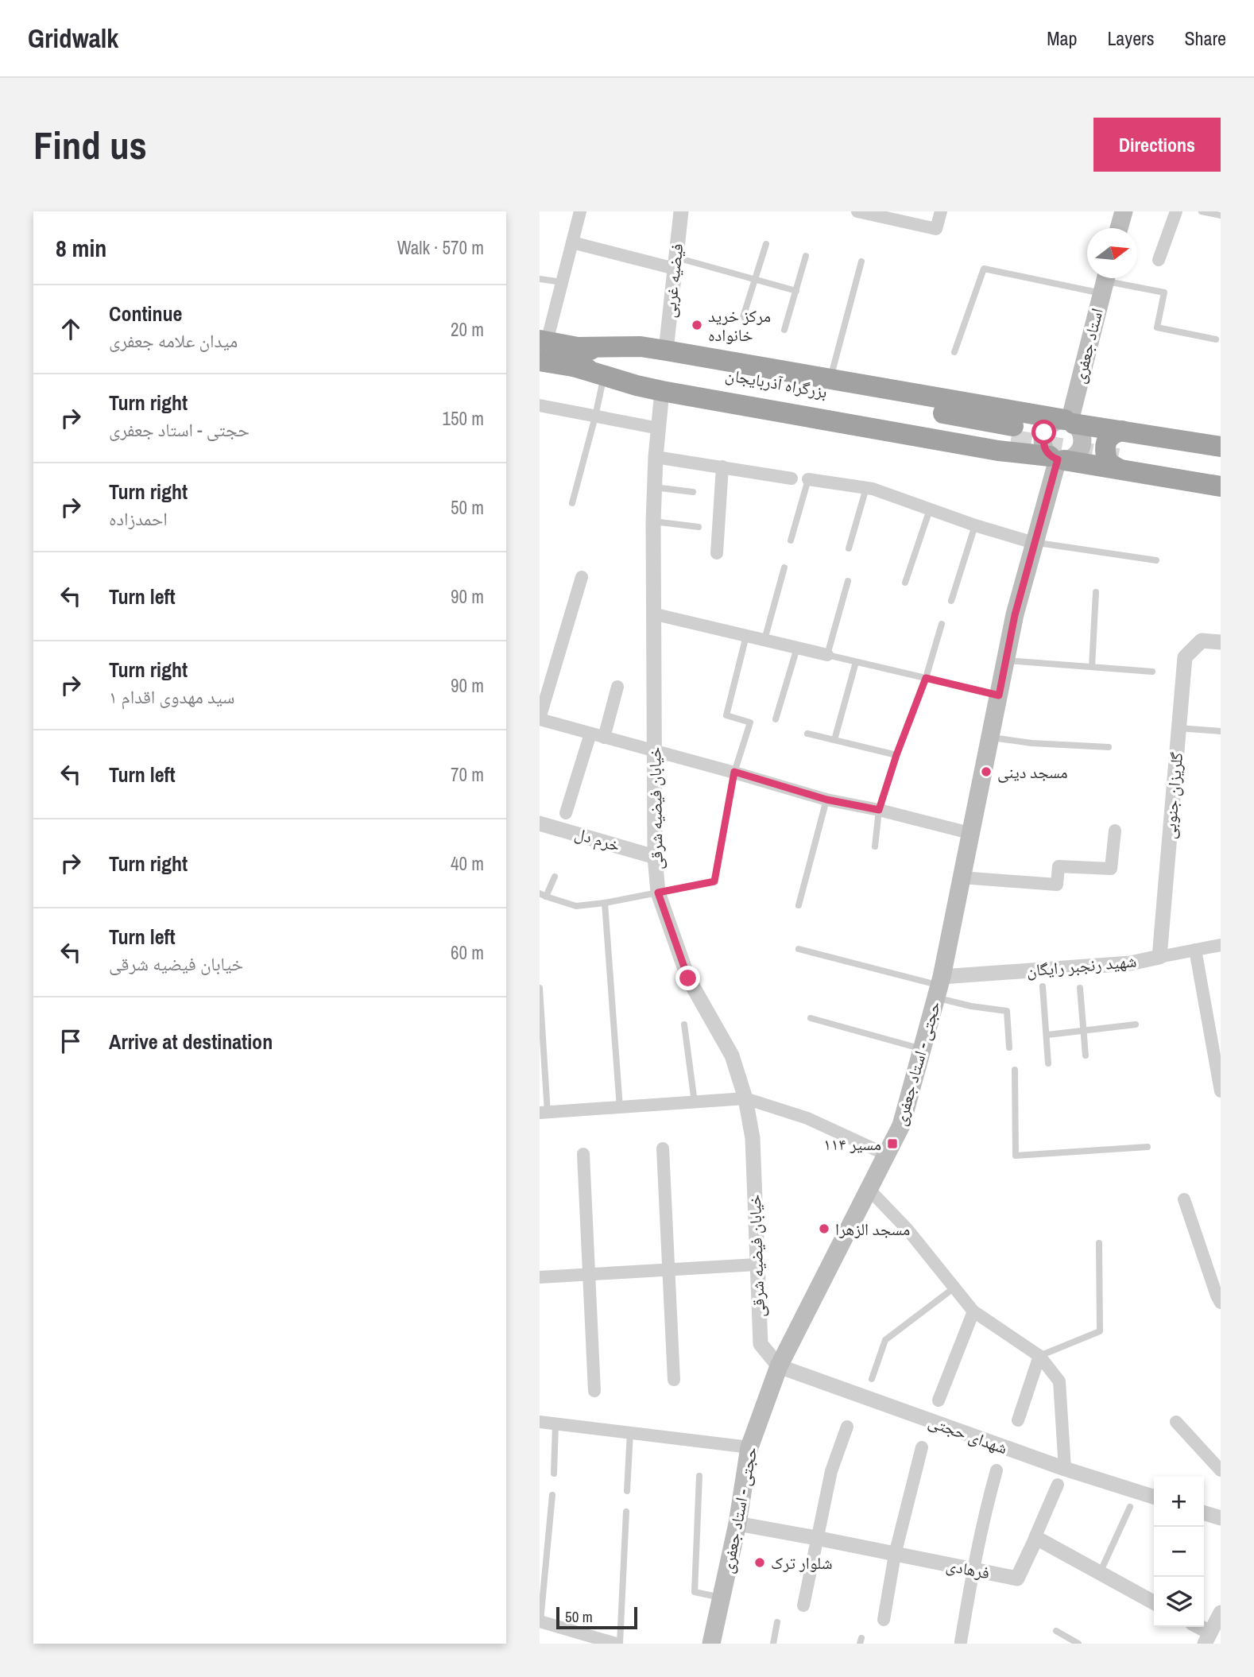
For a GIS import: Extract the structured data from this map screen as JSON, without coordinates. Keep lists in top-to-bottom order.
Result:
{
  "streets": {
    "highway": ["بزرگراه آذربایجان"],
    "main road": ["استاد جعفری", "حجتی - استاد جعفری"],
    "street": [
      "فیضیه غربی",
      "گلریزان جنوبی",
      "خیابان فیضیه شرقی",
      "خرم دل",
      "شهید رنجبر رایگان",
      "شهدای حجتی",
      "فرهادی"
    ]
  },
  "crossings": [
    ["گلریزان جنوبی", "شهید رنجبر رایگان"],
    ["خیابان فیضیه شرقی", "خرم دل"],
    ["خیابان فیضیه شرقی", "حجتی - استاد جعفری"],
    ["خیابان فیضیه شرقی", "شهدای حجتی"],
    ["شهید رنجبر رایگان", "حجتی - استاد جعفری"],
    ["حجتی - استاد جعفری", "شهدای حجتی"],
    ["حجتی - استاد جعفری", "فرهادی"]
  ],
  "places": {
    "other": [
      "مرکز خرید خانواده",
      "مسجد دینی",
      "مسجد الزهرا",
      "شلوار ترک"
    ],
    "transit": ["مسیر ۱۱۴"]
  },
  "scale_bar": "50 m",
  "north": "right",
  "page": {
    "header": "Gridwalk",
    "nav": ["Map", "Layers", "Share"],
    "buttons": "Directions",
    "title": "Find us",
    "heading": ["8 min", "Walk · 570 m"],
    "list": [
      ["Continue", "میدان علامه جعفری", "20 m"],
      ["Turn right", "حجتی - استاد جعفری", "150 m"],
      ["Turn right", "احمدزاده", "50 m"],
      ["Turn left", "90 m"],
      ["Turn right", "سید مهدوی اقدام ۱", "90 m"],
      ["Turn left", "70 m"],
      ["Turn right", "40 m"],
      ["Turn left", "خیابان فیضیه شرقی", "60 m"],
      "Arrive at destination"
    ],
    "map_buttons": ["+", "−"],
    "scale": "50 m"
  }
}
